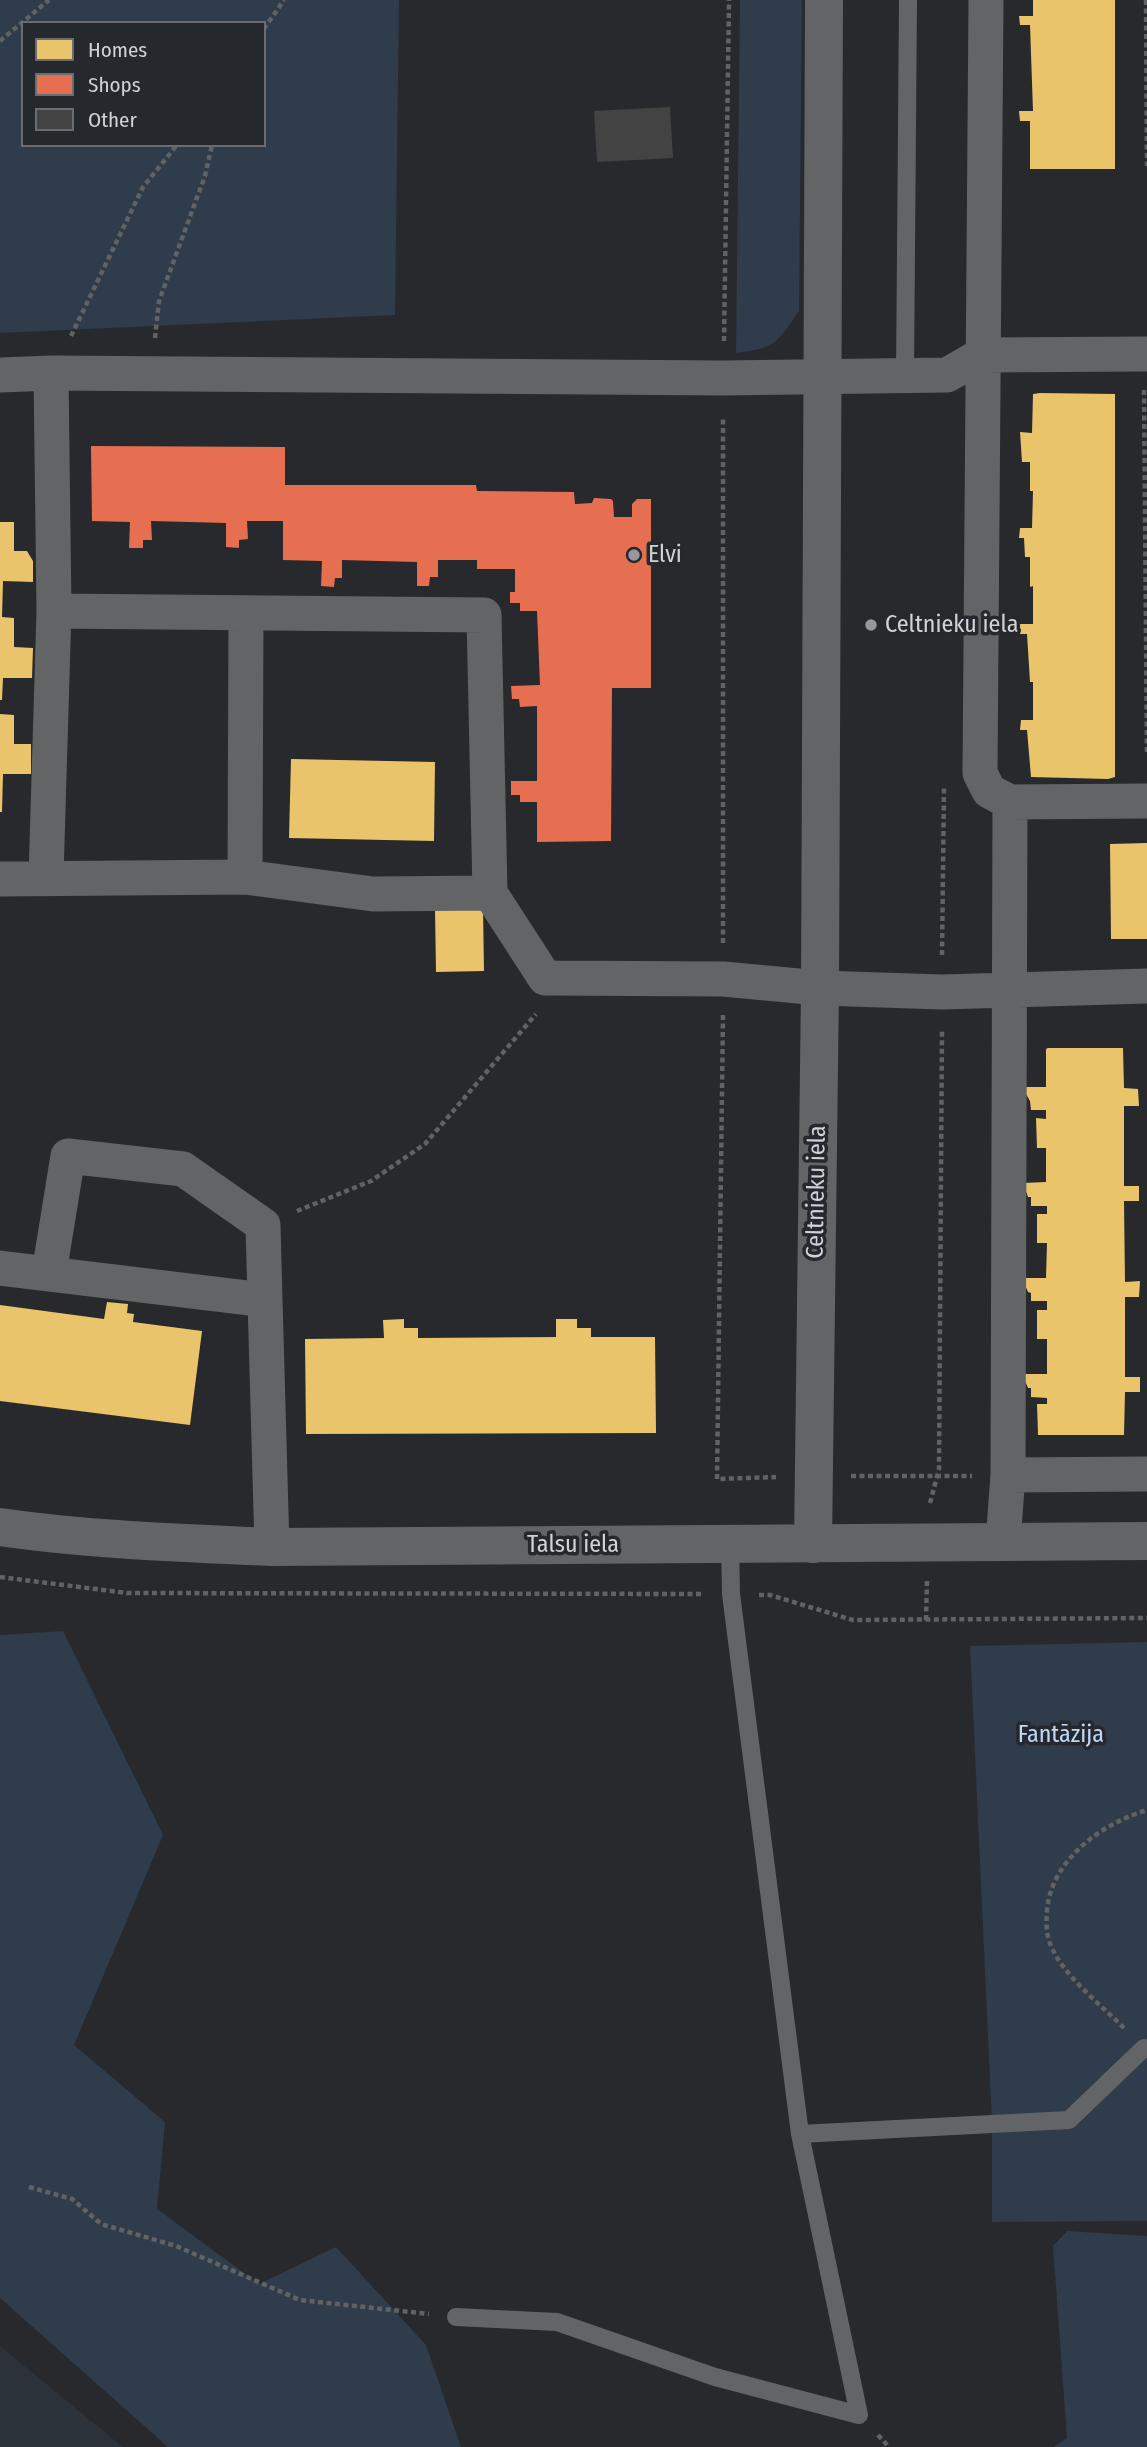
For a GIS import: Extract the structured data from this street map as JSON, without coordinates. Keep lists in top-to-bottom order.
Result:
{
  "streets": {
    "main road": ["Talsu iela"],
    "street": ["Celtnieku iela"]
  },
  "crossings": [
    ["Celtnieku iela", "Talsu iela"]
  ],
  "parks": ["Fantāzija"],
  "places": ["Elvi", "Celtnieku iela"],
  "legend": ["Homes", "Shops", "Other"]
}
